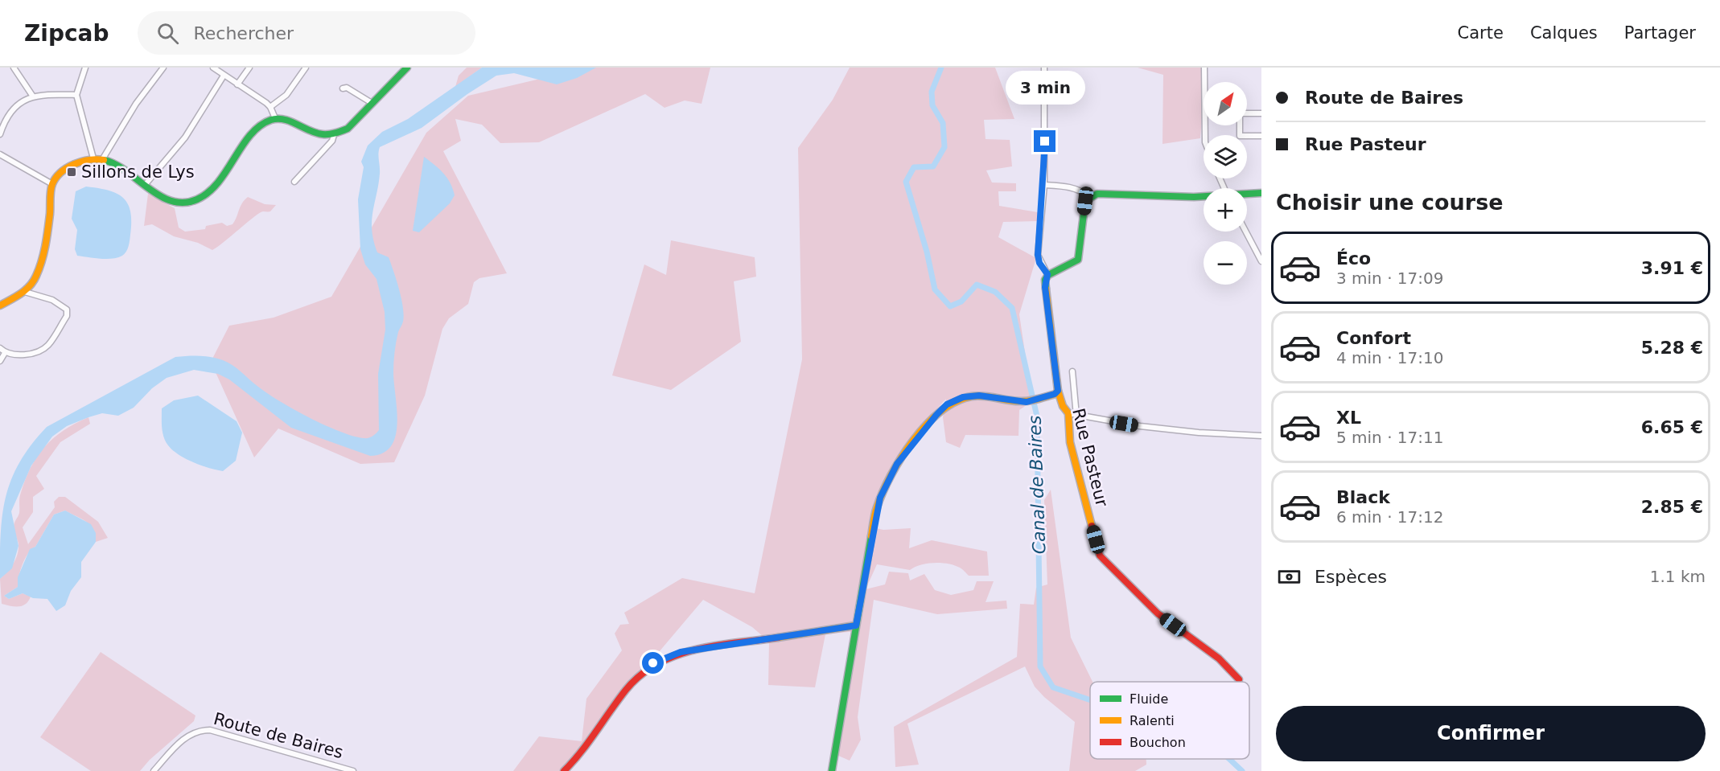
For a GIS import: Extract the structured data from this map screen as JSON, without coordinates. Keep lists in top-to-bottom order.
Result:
{
  "streets": {
    "street": ["Rue Pasteur", "Route de Baires"]
  },
  "water": ["Canal de Baires"],
  "places": {
    "transit": ["Sillons de Lys"]
  },
  "legend": ["Fluide", "Ralenti", "Bouchon"],
  "north": "top right",
  "page": {
    "header": "Zipcab",
    "search": "Rechercher",
    "nav": ["Carte", "Calques", "Partager"],
    "banner": ["Route de Baires", "Rue Pasteur"],
    "bubble": "3 min",
    "map_buttons": ["+", "−"],
    "heading": "Choisir une course",
    "list": [
      {
        "name": "Éco",
        "note": "3 min · 17:09",
        "value": "3.91 €"
      },
      {
        "name": "Confort",
        "note": "4 min · 17:10",
        "value": "5.28 €"
      },
      {
        "name": "XL",
        "note": "5 min · 17:11",
        "value": "6.65 €"
      },
      {
        "name": "Black",
        "note": "6 min · 17:12",
        "value": "2.85 €"
      }
    ],
    "pay": ["Espèces", "1.1 km"],
    "buttons": "Confirmer"
  }
}
